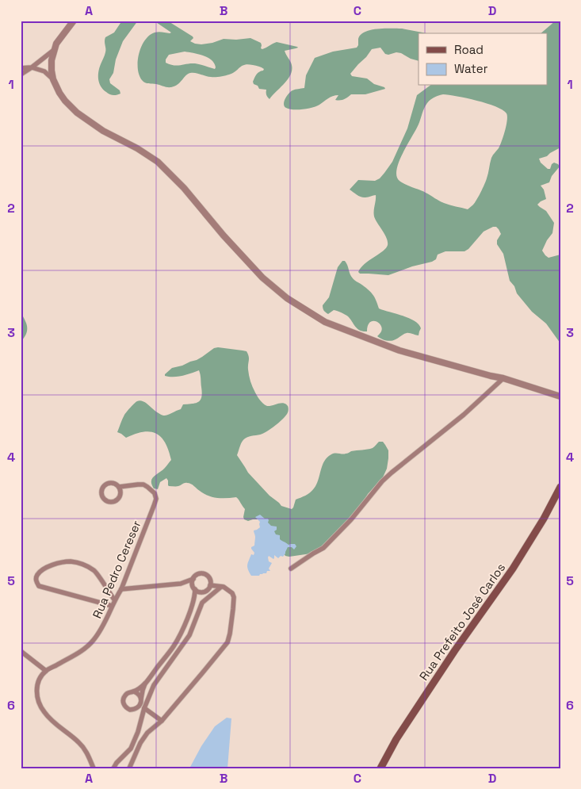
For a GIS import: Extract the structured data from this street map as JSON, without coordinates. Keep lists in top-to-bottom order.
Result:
{
  "streets": {
    "main road": ["Rua Prefeito José Carlos"],
    "street": ["Rua Pedro Cereser"]
  },
  "legend": ["Road", "Water"],
  "grid": {
    "columns": [
      "A",
      "B",
      "C",
      "D"
    ],
    "rows": [
      "1",
      "2",
      "3",
      "4",
      "5",
      "6"
    ]
  }
}
